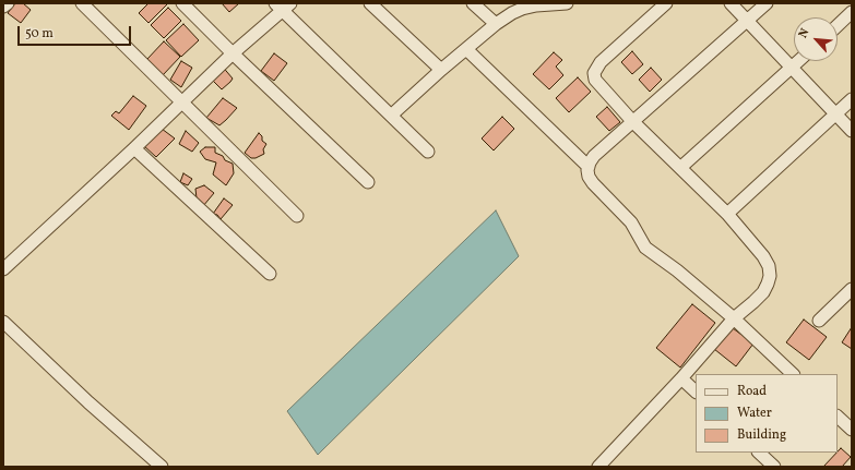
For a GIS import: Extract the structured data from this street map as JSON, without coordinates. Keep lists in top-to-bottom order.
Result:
{
  "legend": ["Road", "Water", "Building"],
  "scale_bar": "50 m",
  "north": "top left"
}
